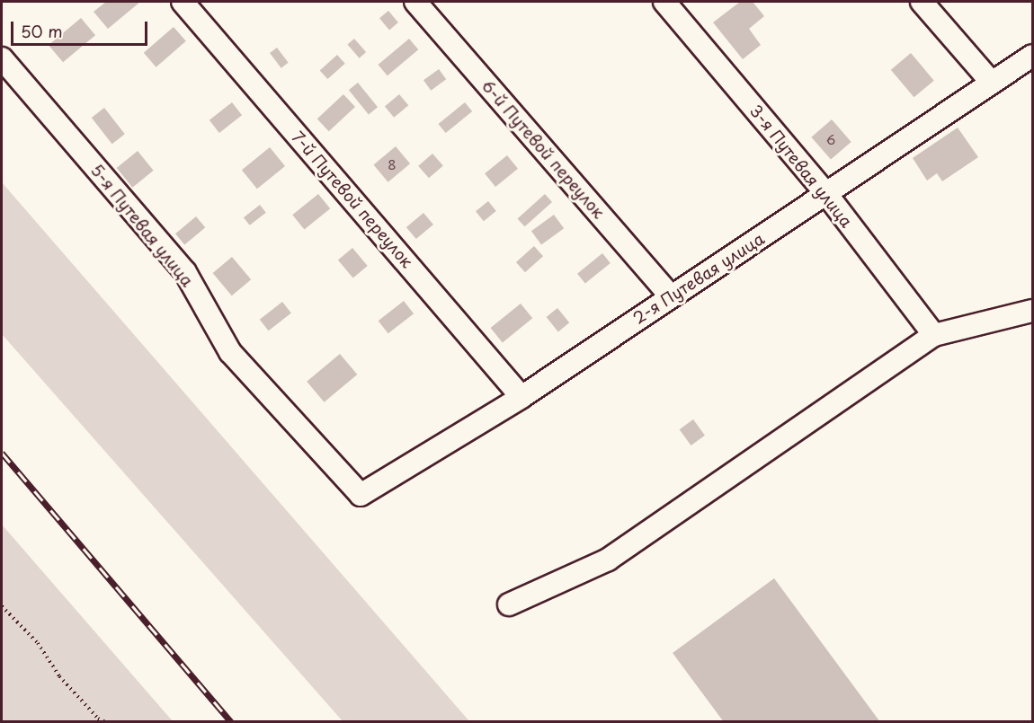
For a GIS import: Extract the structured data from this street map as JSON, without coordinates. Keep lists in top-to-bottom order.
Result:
{
  "streets": {
    "street": [
      "6-й Путевой переулок",
      "3-я Путевая улица",
      "7-й Путевой переулок",
      "5-я Путевая улица",
      "2-я Путевая улица"
    ]
  },
  "crossings": [
    ["6-й Путевой переулок", "2-я Путевая улица"],
    ["3-я Путевая улица", "2-я Путевая улица"],
    ["7-й Путевой переулок", "2-я Путевая улица"],
    ["5-я Путевая улица", "2-я Путевая улица"]
  ],
  "house_numbers": ["6", "8"],
  "scale_bar": "50 m"
}
